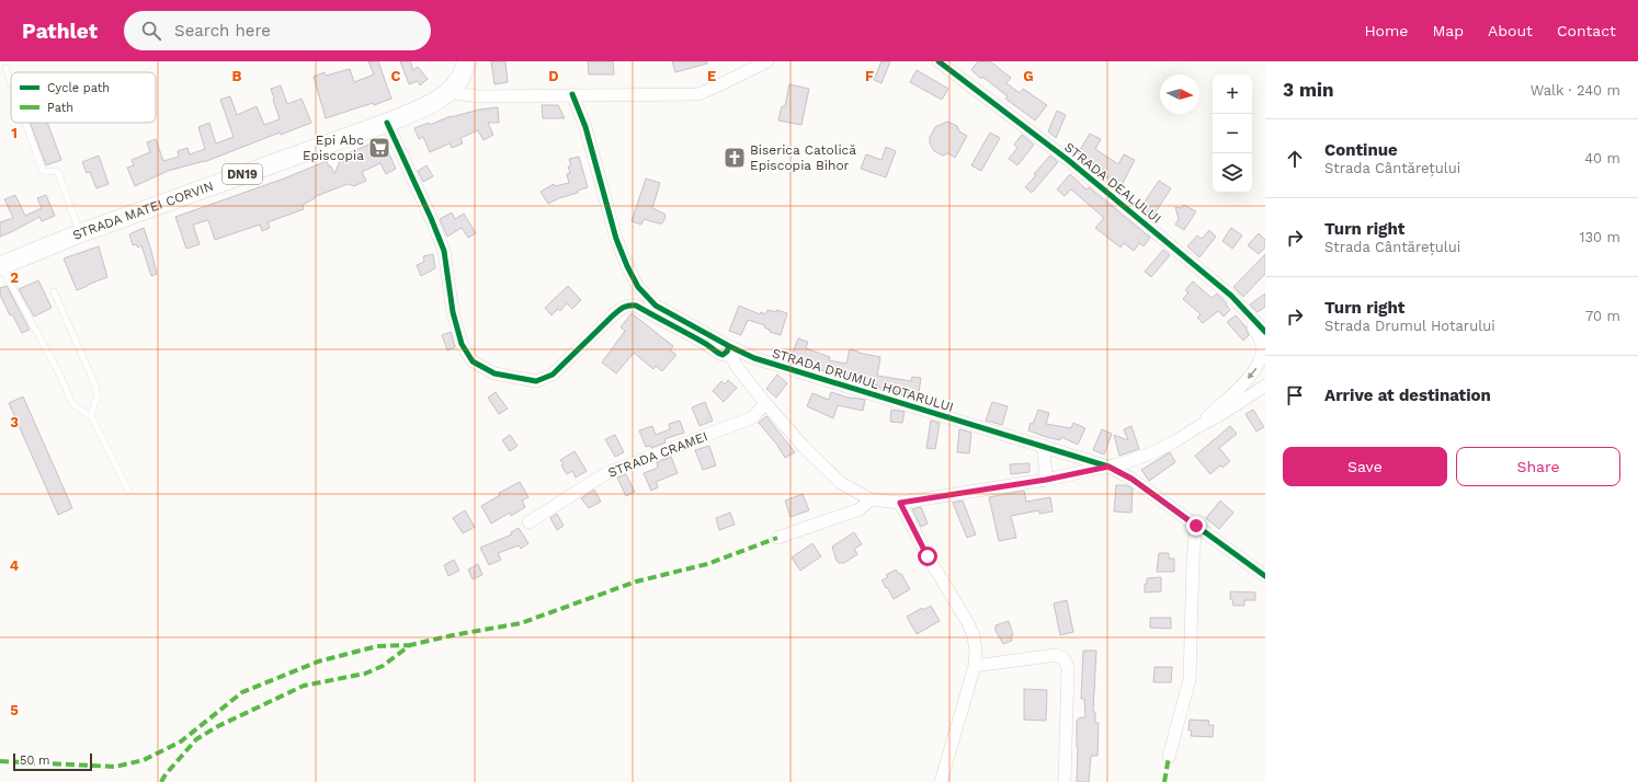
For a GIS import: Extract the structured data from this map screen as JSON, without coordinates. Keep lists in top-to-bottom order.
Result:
{
  "streets": {
    "main road": ["DN19", "STRADA MATEI CORVIN"],
    "street": ["STRADA DEALULUI", "STRADA DRUMUL HOTARULUI", "STRADA CRAMEI"]
  },
  "places": {
    "supermarket": ["Epi Abc Episcopia"],
    "church": ["Biserica Catolică Episcopia Bihor"]
  },
  "legend": ["Cycle path", "Path"],
  "scale_bar": "50 m",
  "north": "right",
  "page": {
    "header": "Pathlet",
    "search": "Search here",
    "nav": [
      "Home",
      "Map",
      "About",
      "Contact"
    ],
    "heading": ["3 min", "Walk · 240 m"],
    "map_buttons": ["+", "−"],
    "list": [
      ["Continue", "Strada Cântărețului", "40 m"],
      ["Turn right", "Strada Cântărețului", "130 m"],
      ["Turn right", "Strada Drumul Hotarului", "70 m"],
      "Arrive at destination"
    ],
    "buttons": ["Save", "Share"],
    "scale": "50 m"
  },
  "grid": {
    "columns": [
      "B",
      "C",
      "D",
      "E",
      "F",
      "G"
    ],
    "rows": [
      "1",
      "2",
      "3",
      "4",
      "5"
    ]
  }
}
